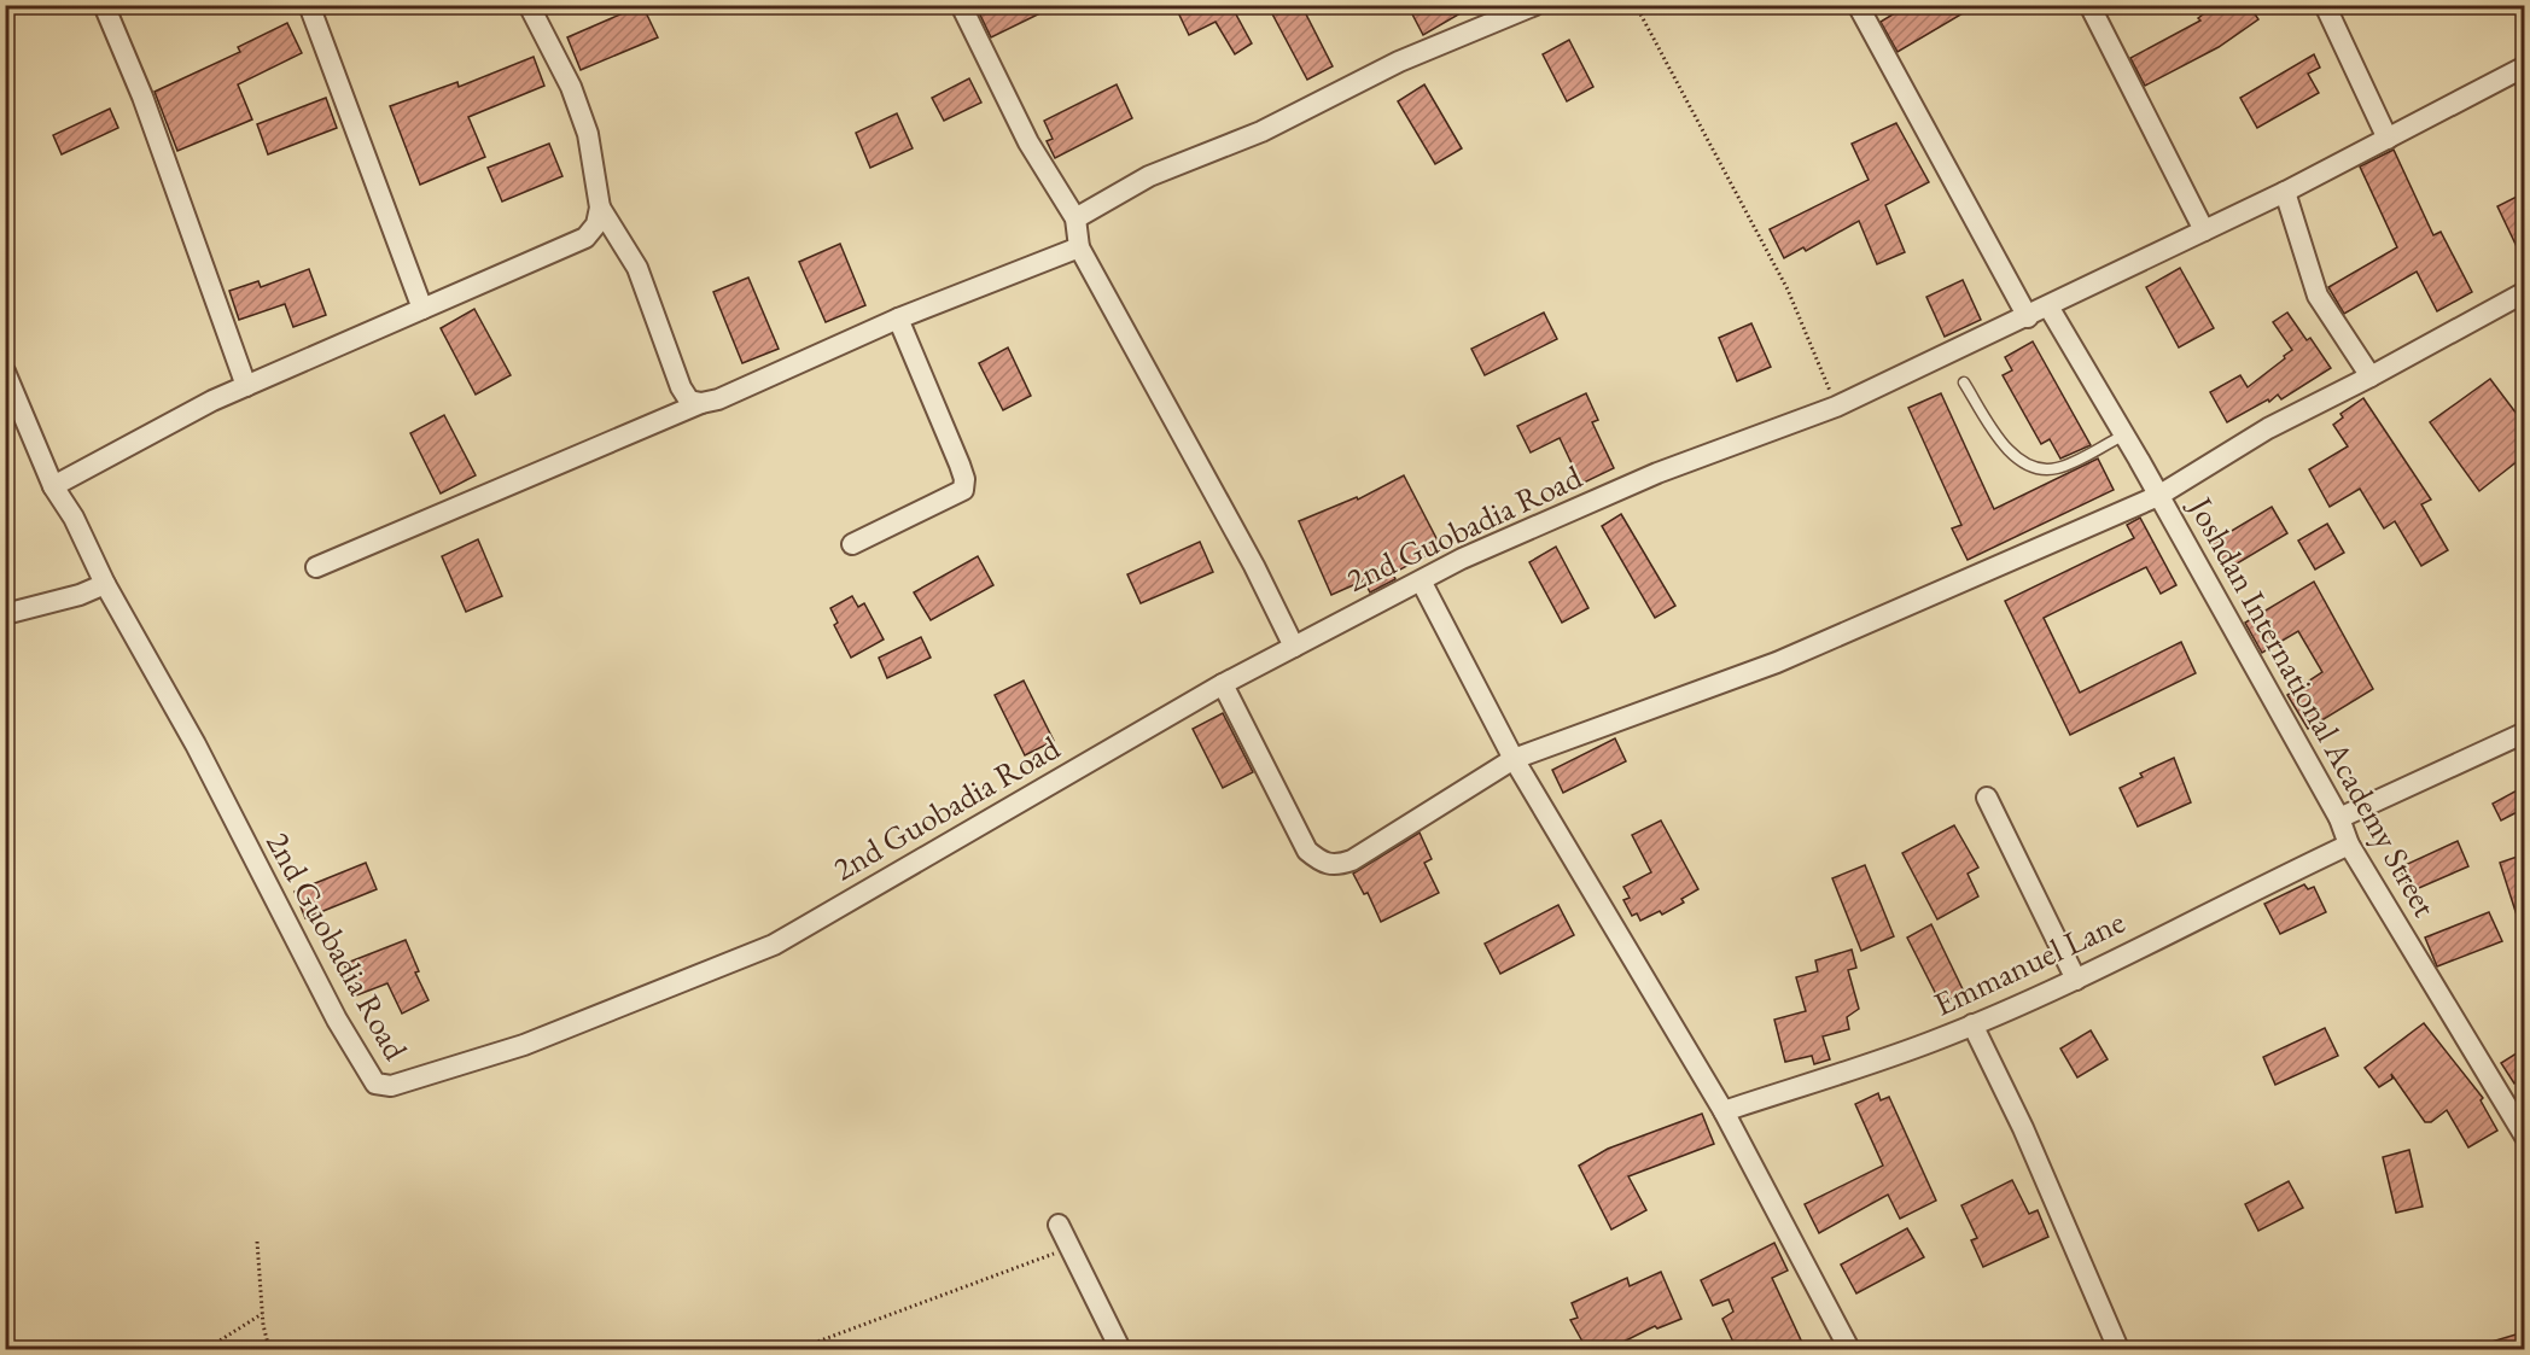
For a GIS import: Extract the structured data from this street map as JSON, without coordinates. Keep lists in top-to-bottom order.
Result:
{
  "streets": {
    "street": ["2nd Guobadia Road", "Joshdan International Academy Street", "Emmanuel Lane"]
  },
  "crossings": [
    ["2nd Guobadia Road", "Joshdan International Academy Street"],
    ["Joshdan International Academy Street", "Emmanuel Lane"]
  ]
}
